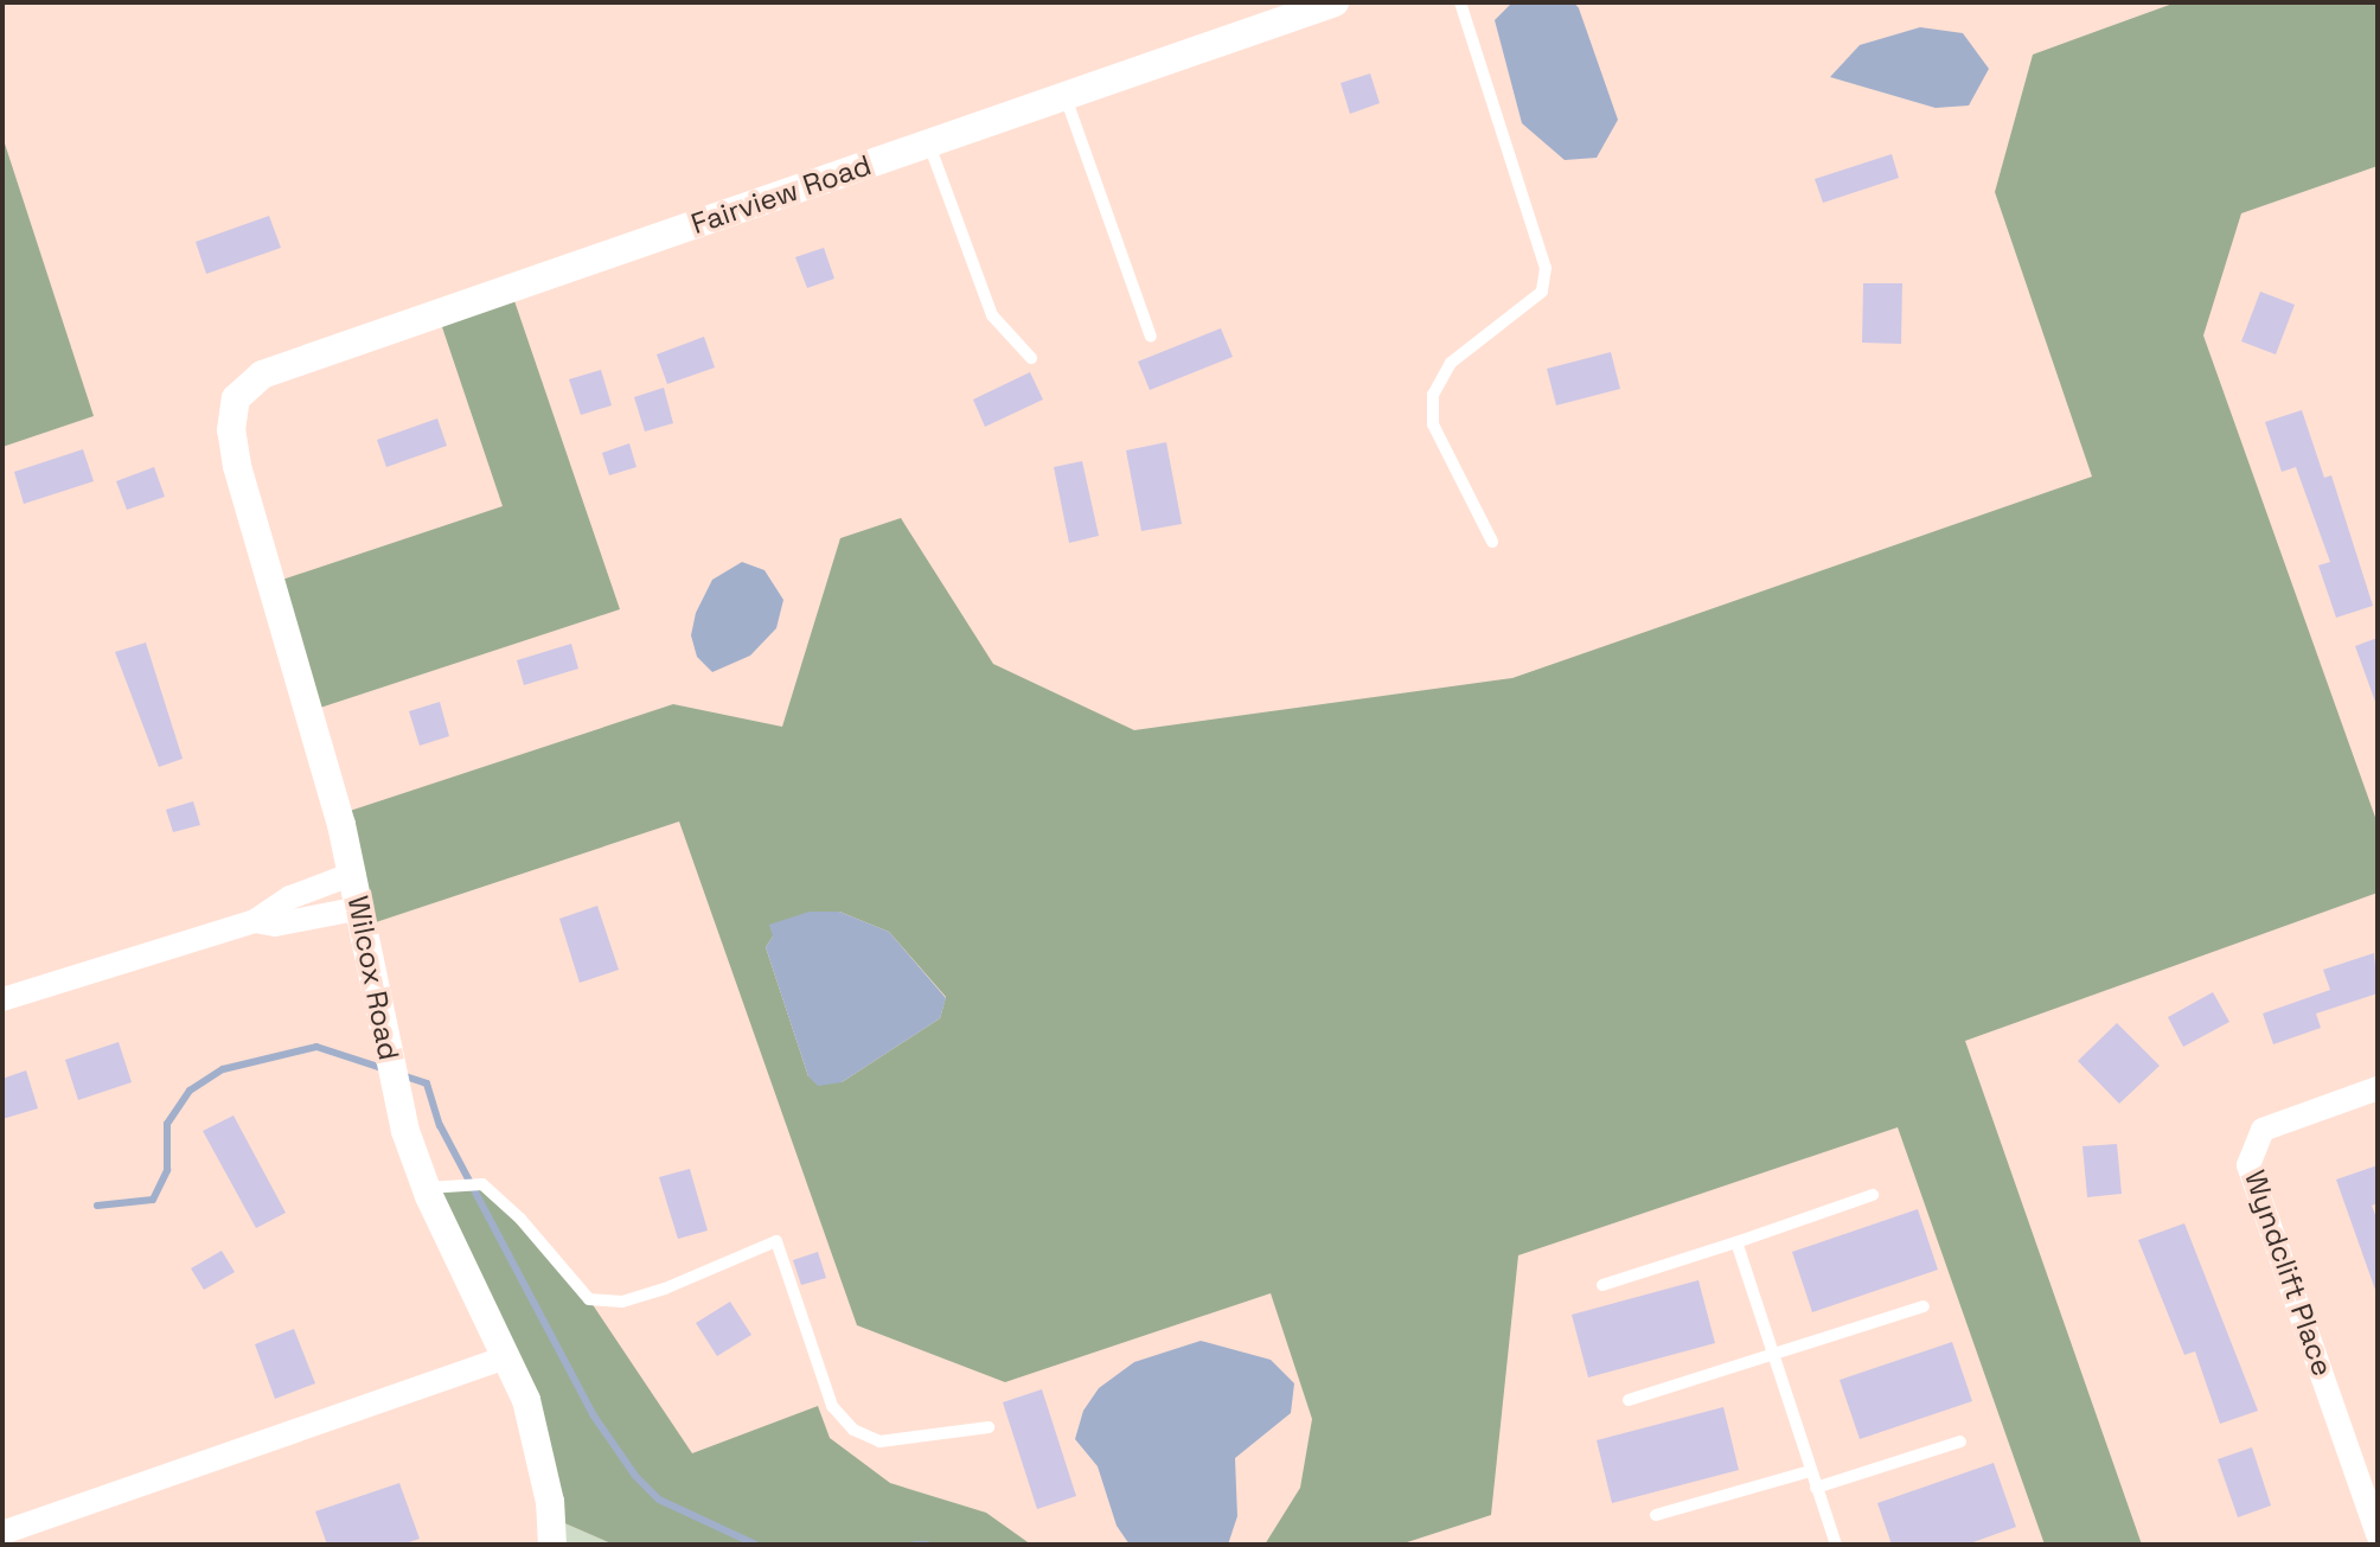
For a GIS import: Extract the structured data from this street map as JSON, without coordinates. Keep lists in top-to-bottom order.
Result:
{
  "streets": {
    "street": ["Fairview Road", "Wilcox Road", "Wyndclift Place"]
  },
  "crossings": [
    ["Fairview Road", "Wilcox Road"]
  ]
}
